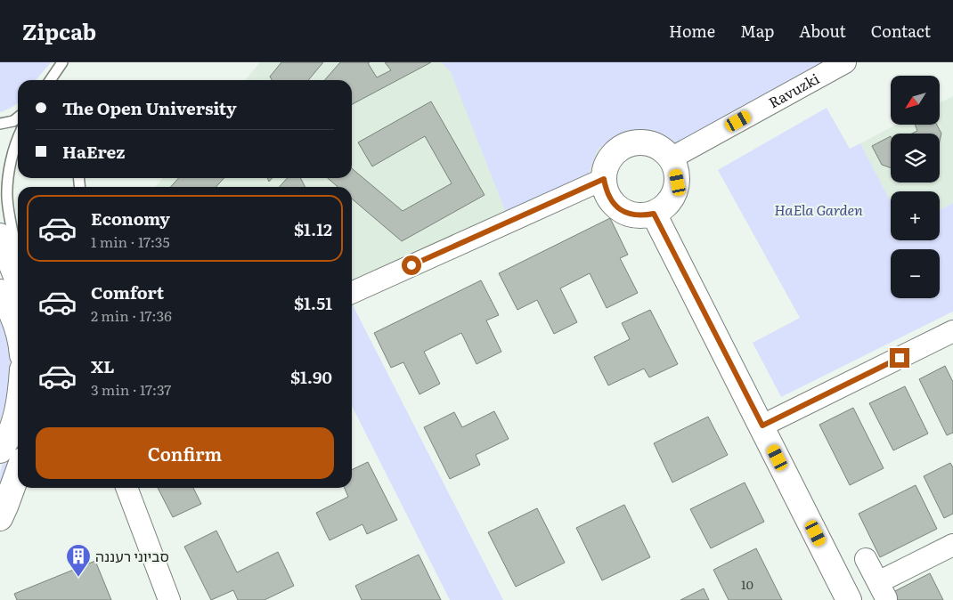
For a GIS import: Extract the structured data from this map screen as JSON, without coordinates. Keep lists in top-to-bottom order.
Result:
{
  "streets": {
    "street": ["Ravuzki"]
  },
  "parks": ["HaEla Garden"],
  "places": {
    "building": ["סביוני רעננה"]
  },
  "house_numbers": ["10"],
  "north": "bottom left",
  "page": {
    "header": "Zipcab",
    "nav": [
      "Home",
      "Map",
      "About",
      "Contact"
    ],
    "map_buttons": ["+", "−"],
    "banner": ["The Open University", "HaErez"],
    "list": [
      {
        "name": "Economy",
        "note": "1 min · 17:35",
        "value": "$1.12"
      },
      {
        "name": "Comfort",
        "note": "2 min · 17:36",
        "value": "$1.51"
      },
      {
        "name": "XL",
        "note": "3 min · 17:37",
        "value": "$1.90"
      }
    ],
    "buttons": "Confirm"
  }
}
